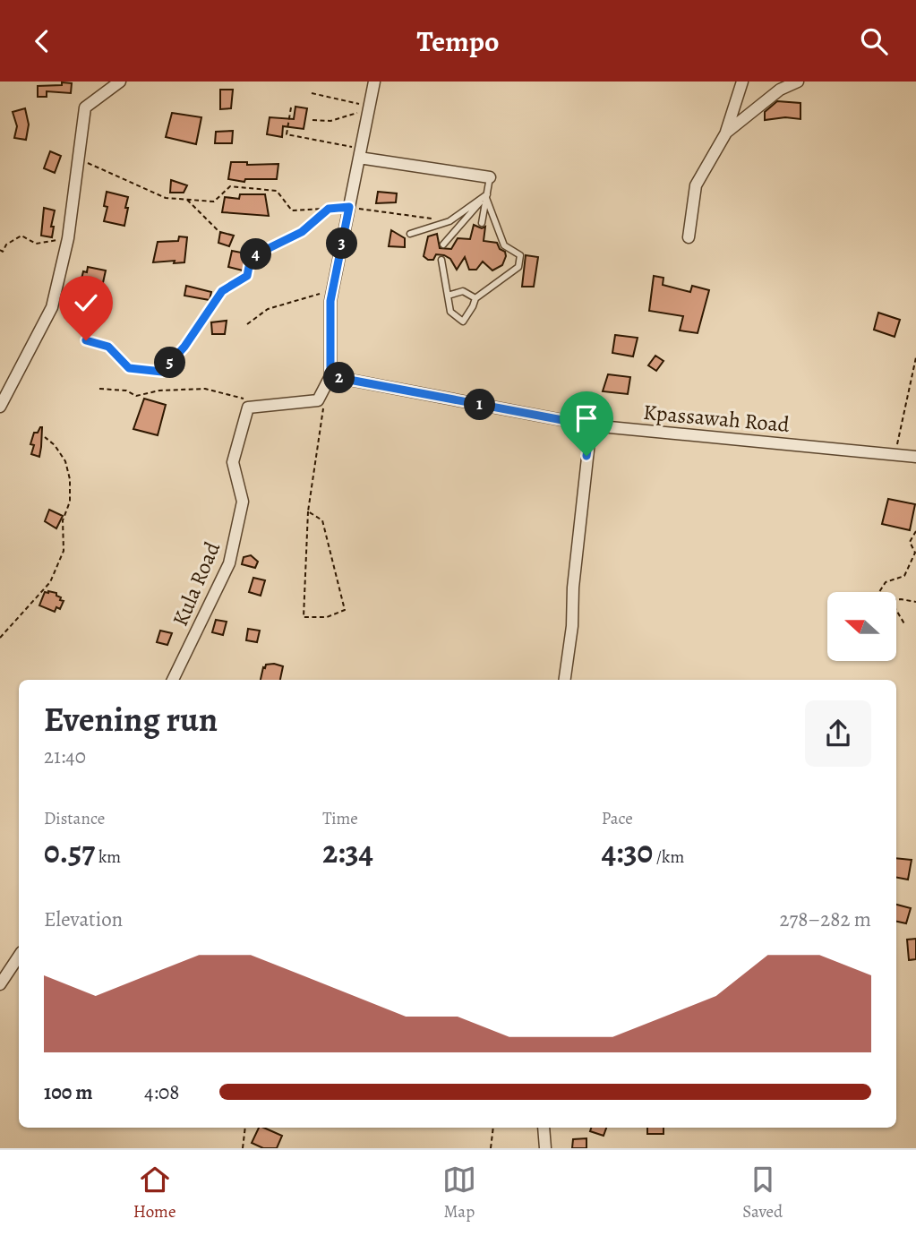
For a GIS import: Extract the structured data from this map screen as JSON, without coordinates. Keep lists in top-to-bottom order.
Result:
{
  "streets": {
    "street": ["Kpassawah Road", "Kula Road"]
  },
  "north": "left",
  "page": {
    "header": "Tempo",
    "pins": [
      "3",
      "4",
      "5",
      "2",
      "1"
    ],
    "heading": ["Evening run", "21:40"],
    "stats": [
      ["Distance", "0.57 km"],
      ["Time", "2:34"],
      ["Pace", "4:30 /km"]
    ],
    "chart": ["Elevation", "278–282 m"],
    "list": [
      {
        "name": "100 m",
        "note": "4:08"
      }
    ],
    "tabs": ["Home", "Map", "Saved"]
  }
}
